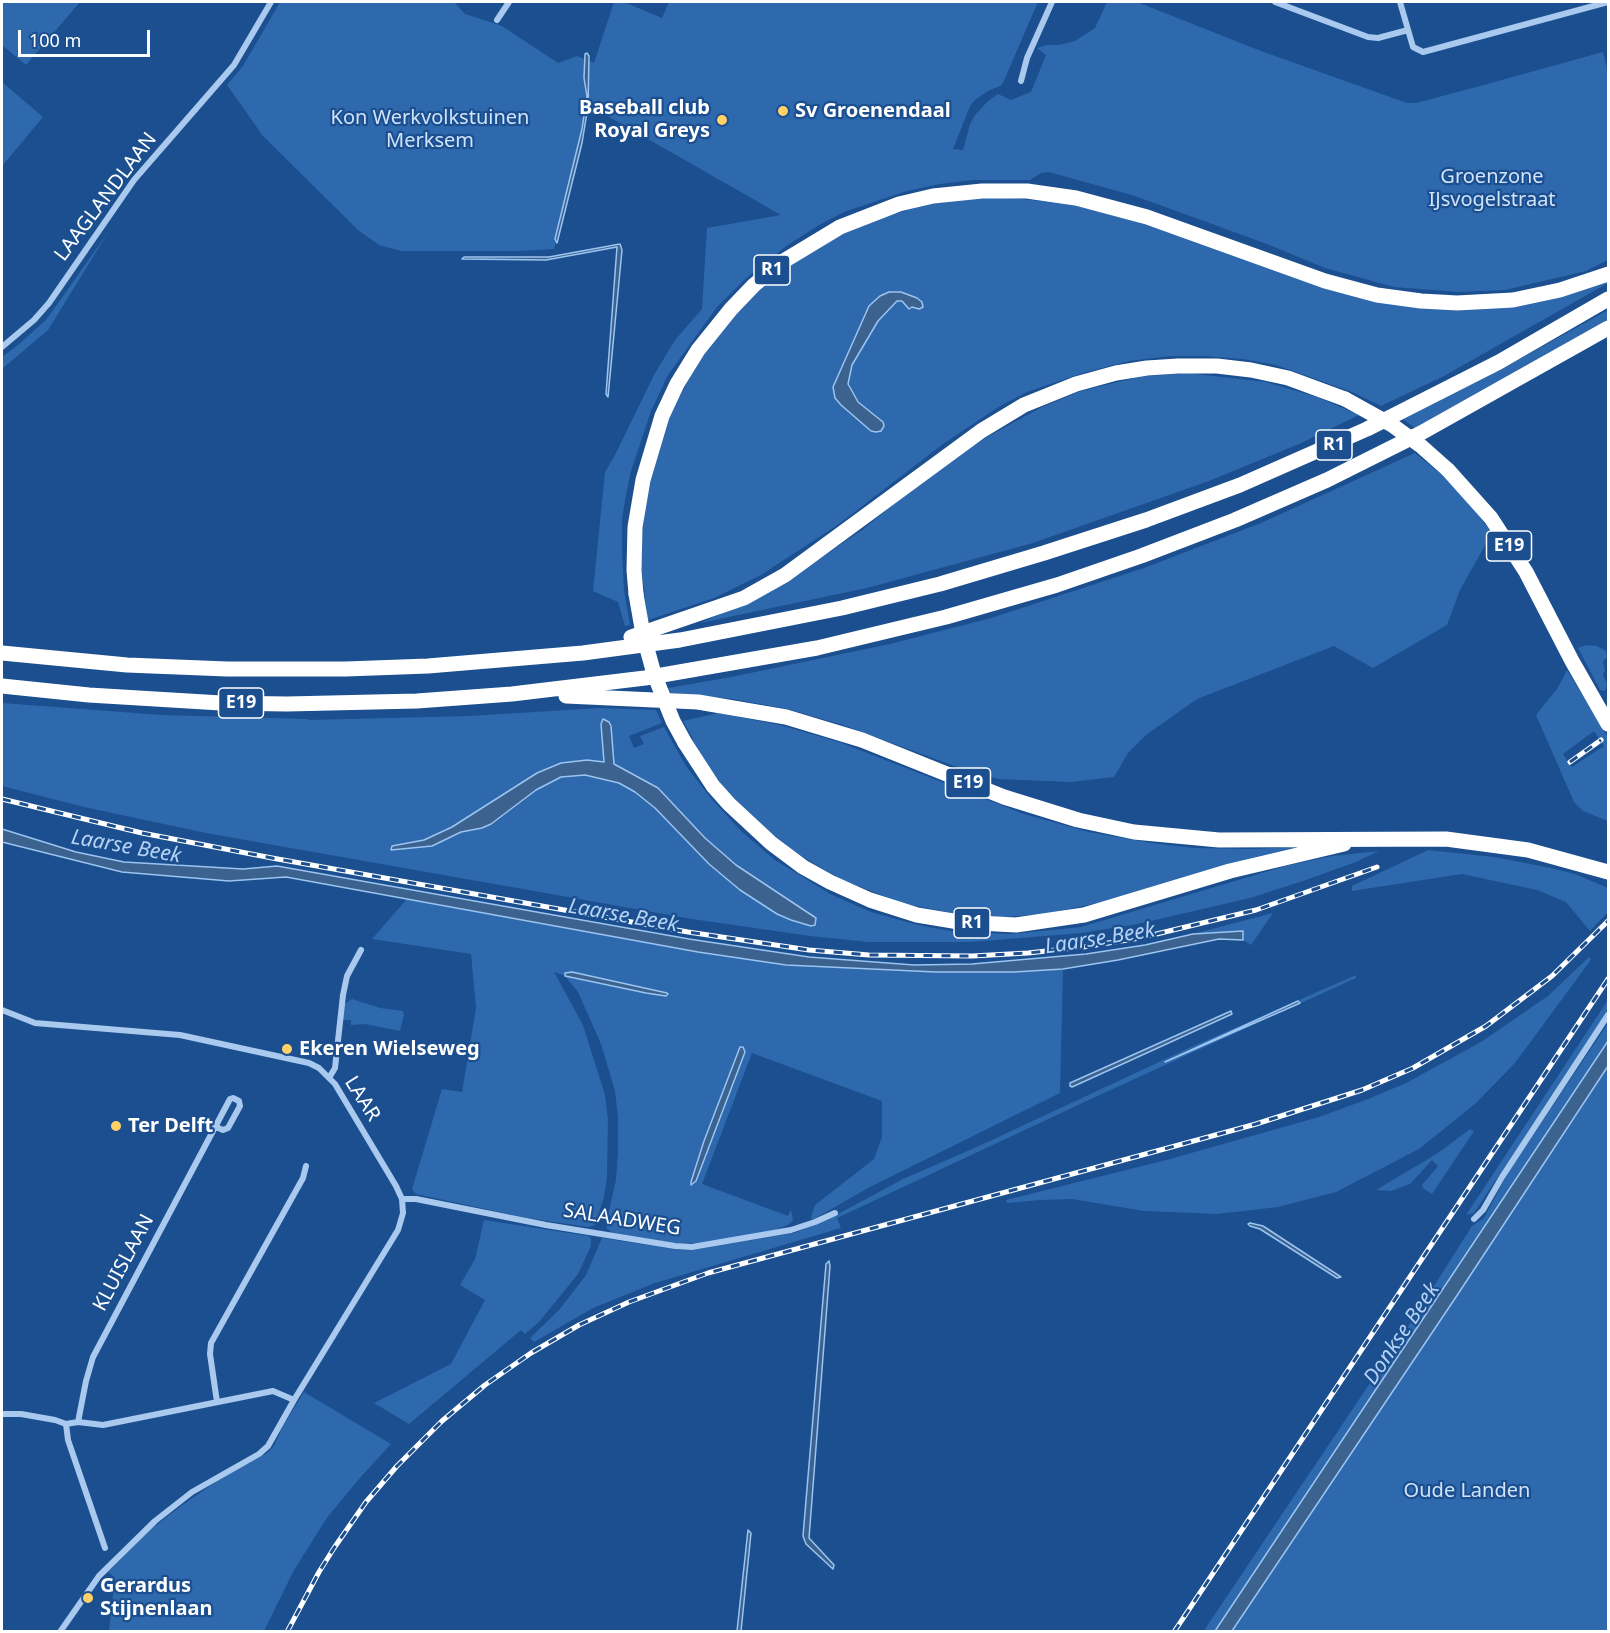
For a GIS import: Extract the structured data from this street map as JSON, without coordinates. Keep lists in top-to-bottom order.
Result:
{
  "streets": {
    "highway": ["R1", "E19"],
    "street": [
      "LAAGLANDLAAN",
      "LAAR",
      "SALAADWEG",
      "KLUISLAAN"
    ]
  },
  "crossings": [
    ["R1", "E19"],
    ["LAAR", "SALAADWEG"]
  ],
  "water": ["Laarse Beek", "Donkse Beek"],
  "parks": ["Kon Werkvolkstuinen Merksem", "Groenzone IJsvogelstraat", "Oude Landen"],
  "places": [
    "Sv Groenendaal",
    "Baseball club Royal Greys",
    "Ekeren Wielseweg",
    "Ter Delft",
    "Gerardus Stijnenlaan"
  ],
  "scale_bar": "100 m"
}
